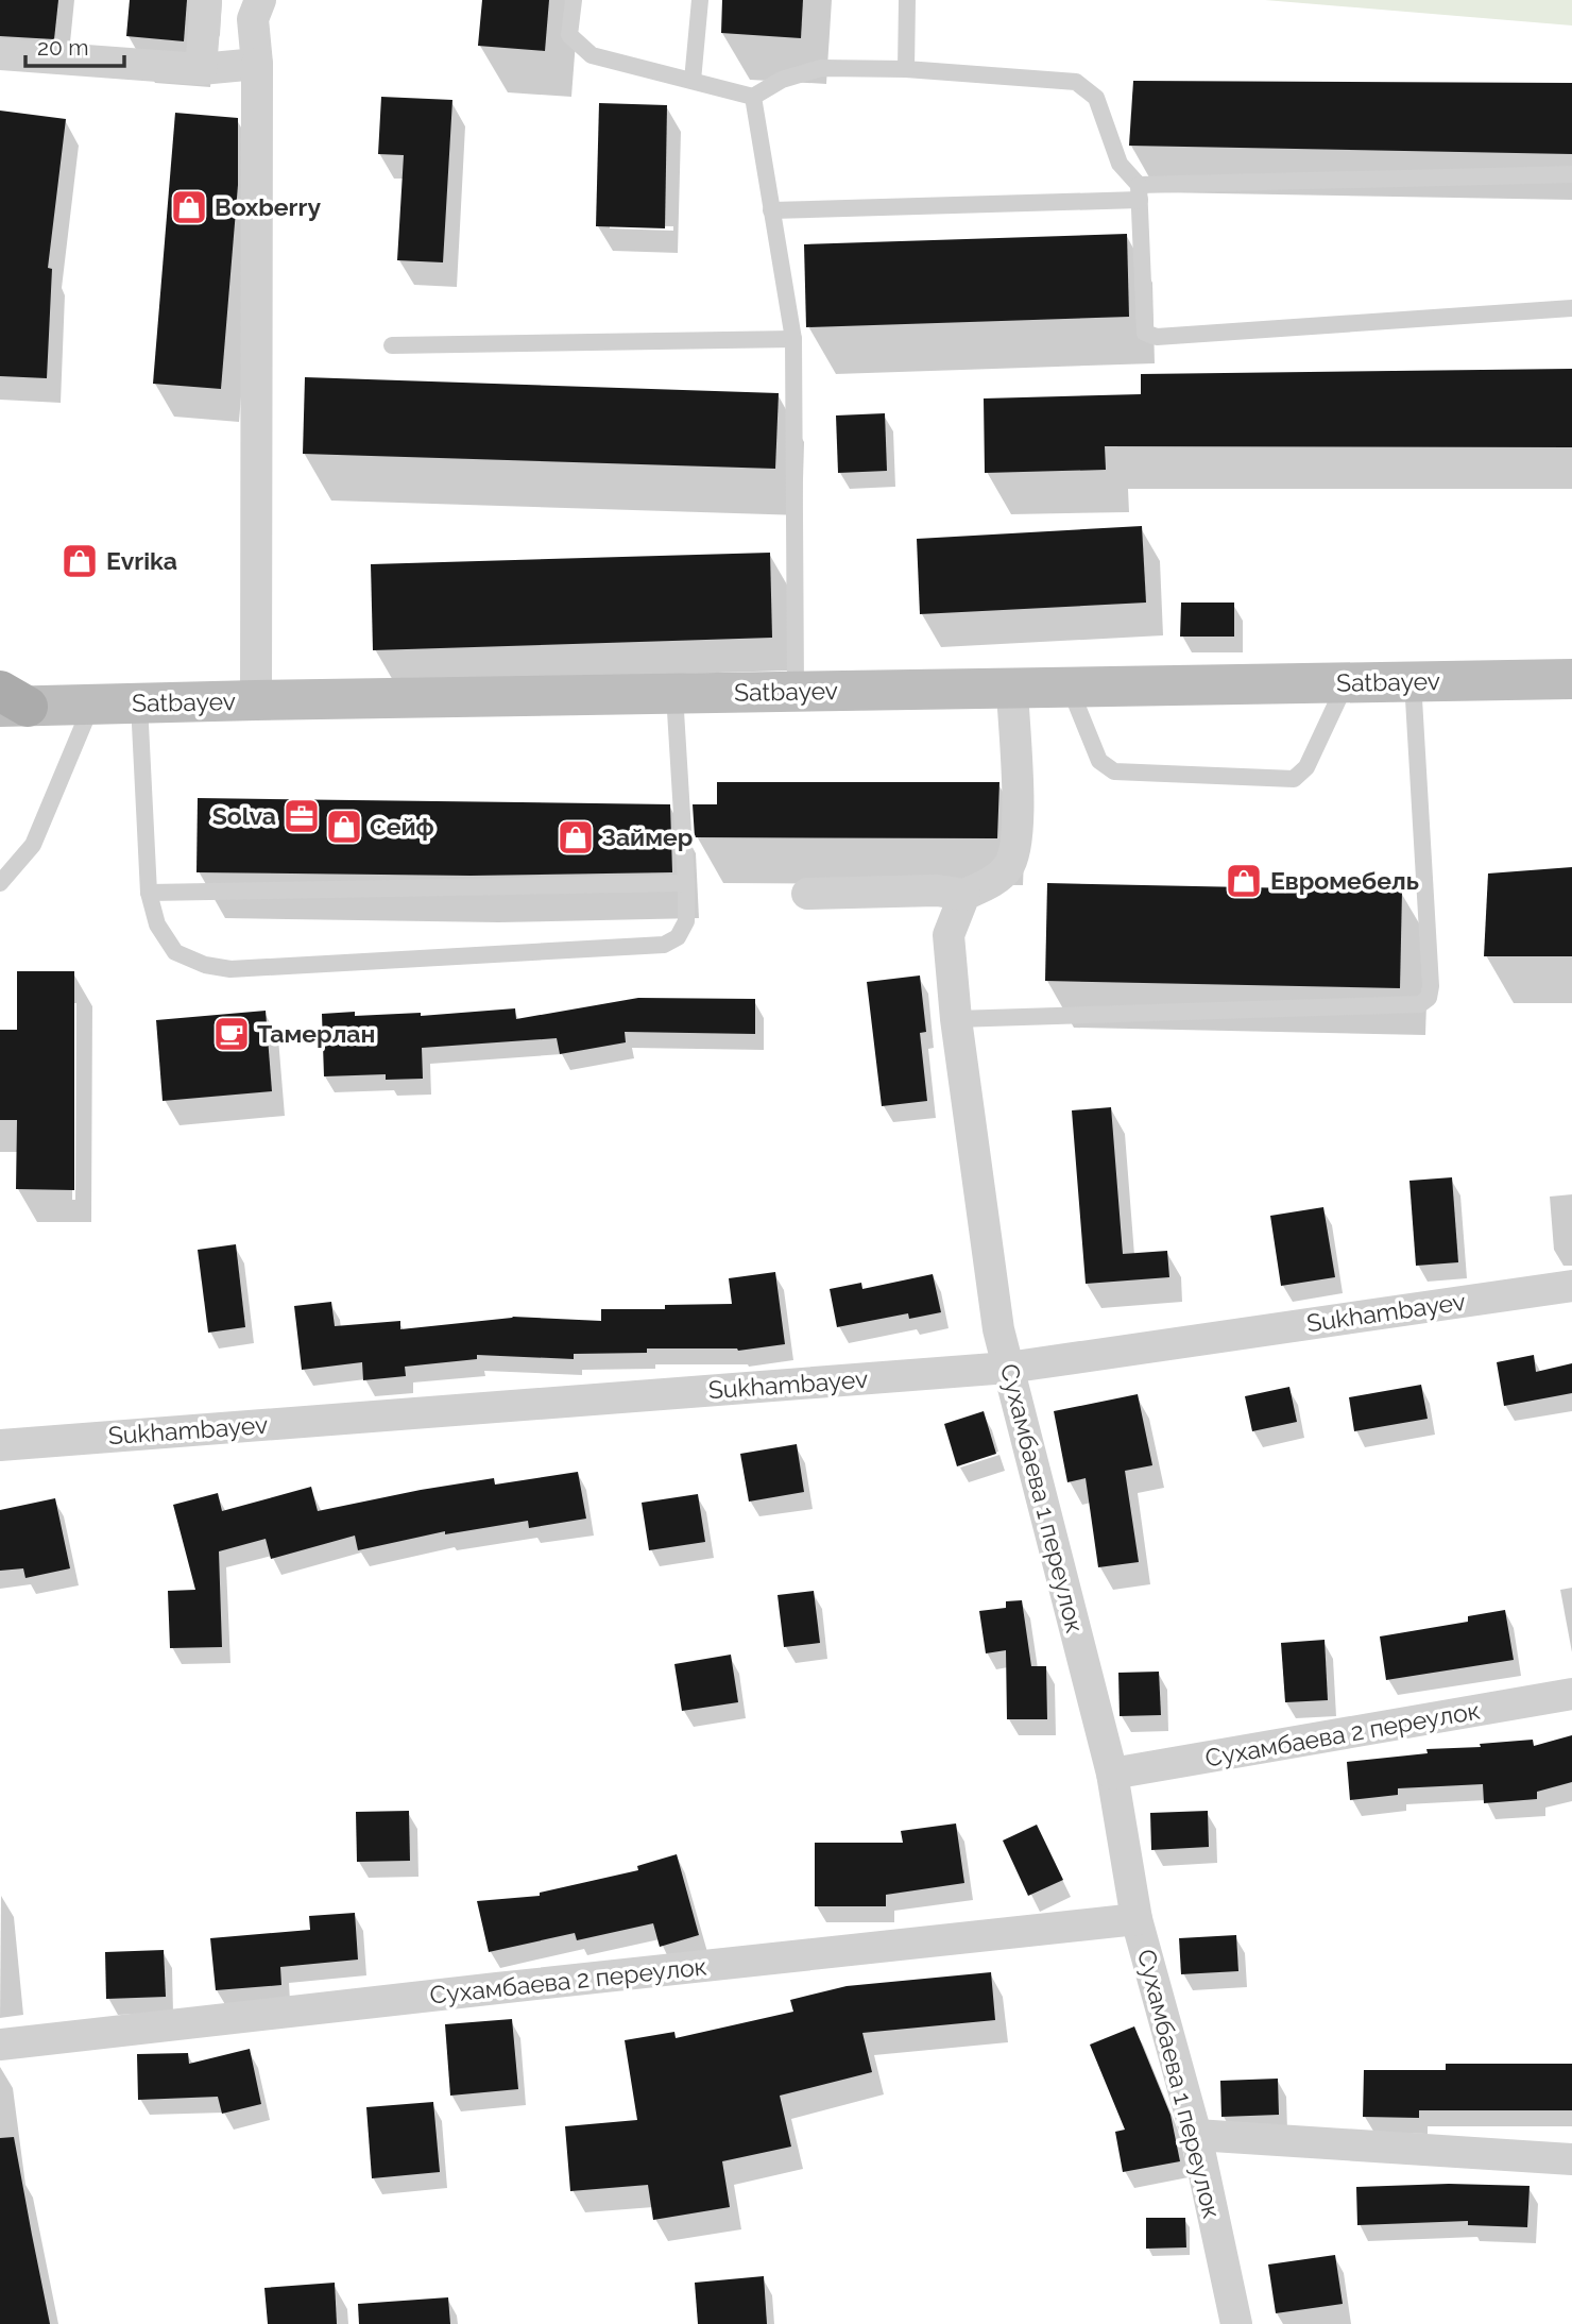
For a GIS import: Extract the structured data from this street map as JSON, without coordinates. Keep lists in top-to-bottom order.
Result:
{
  "streets": {
    "street": [
      "Satbayev",
      "Sukhambayev",
      "Сухамбаева 1 переулок",
      "Сухамбаева 2 переулок"
    ]
  },
  "crossings": [
    ["Sukhambayev", "Сухамбаева 1 переулок"],
    ["Сухамбаева 1 переулок", "Сухамбаева 2 переулок"]
  ],
  "places": {
    "shop": [
      "Boxberry",
      "Evrika",
      "Сейф",
      "Займер",
      "Евромебель"
    ],
    "office": ["Solva"],
    "cafe": ["Тамерлан"]
  },
  "scale_bar": "20 m"
}
